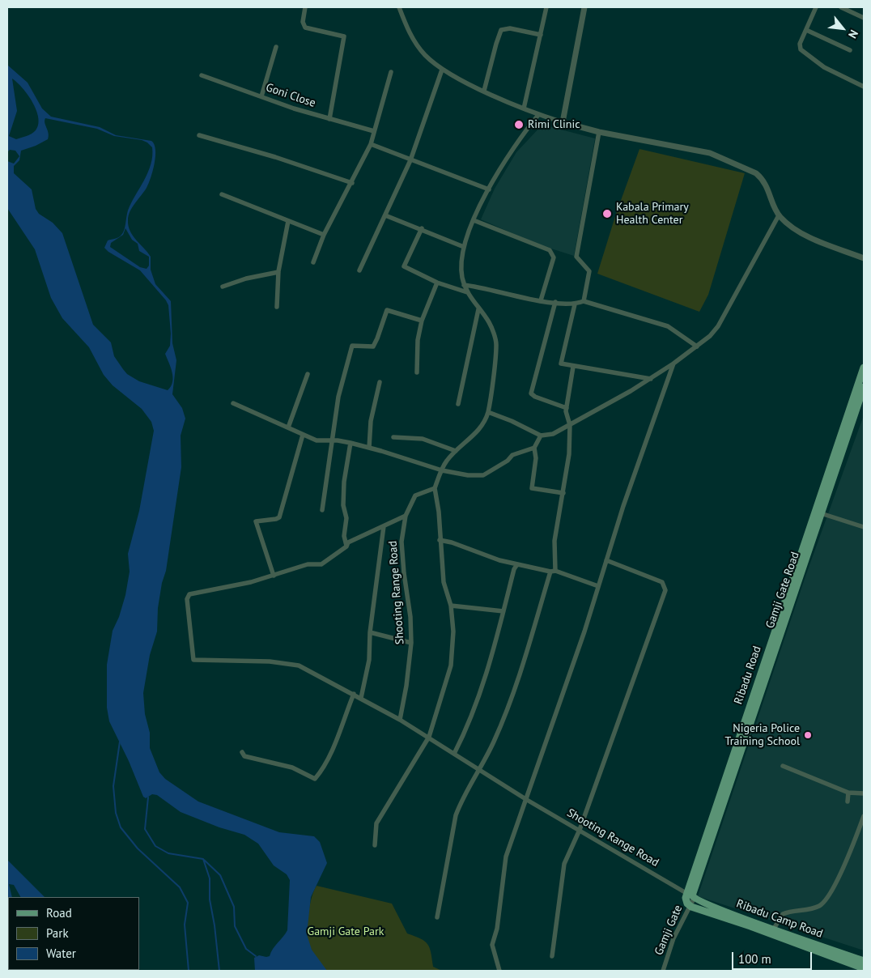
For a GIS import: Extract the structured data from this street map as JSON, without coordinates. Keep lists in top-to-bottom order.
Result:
{
  "streets": {
    "main road": ["Gamji Gate Road", "Ribadu Camp Road"],
    "street": ["Goni Close", "Shooting Range Road", "Gamji Gate"]
  },
  "crossings": [
    ["Gamji Gate Road", "Shooting Range Road"],
    ["Gamji Gate Road", "Ribadu Camp Road"],
    ["Shooting Range Road", "Ribadu Camp Road"]
  ],
  "parks": ["Gamji Gate Park"],
  "places": ["Rimi Clinic", "Kabala Primary Health Center", "Nigeria Police Training School"],
  "legend": ["Road", "Park", "Water"],
  "scale_bar": "100 m",
  "north": "bottom right"
}
